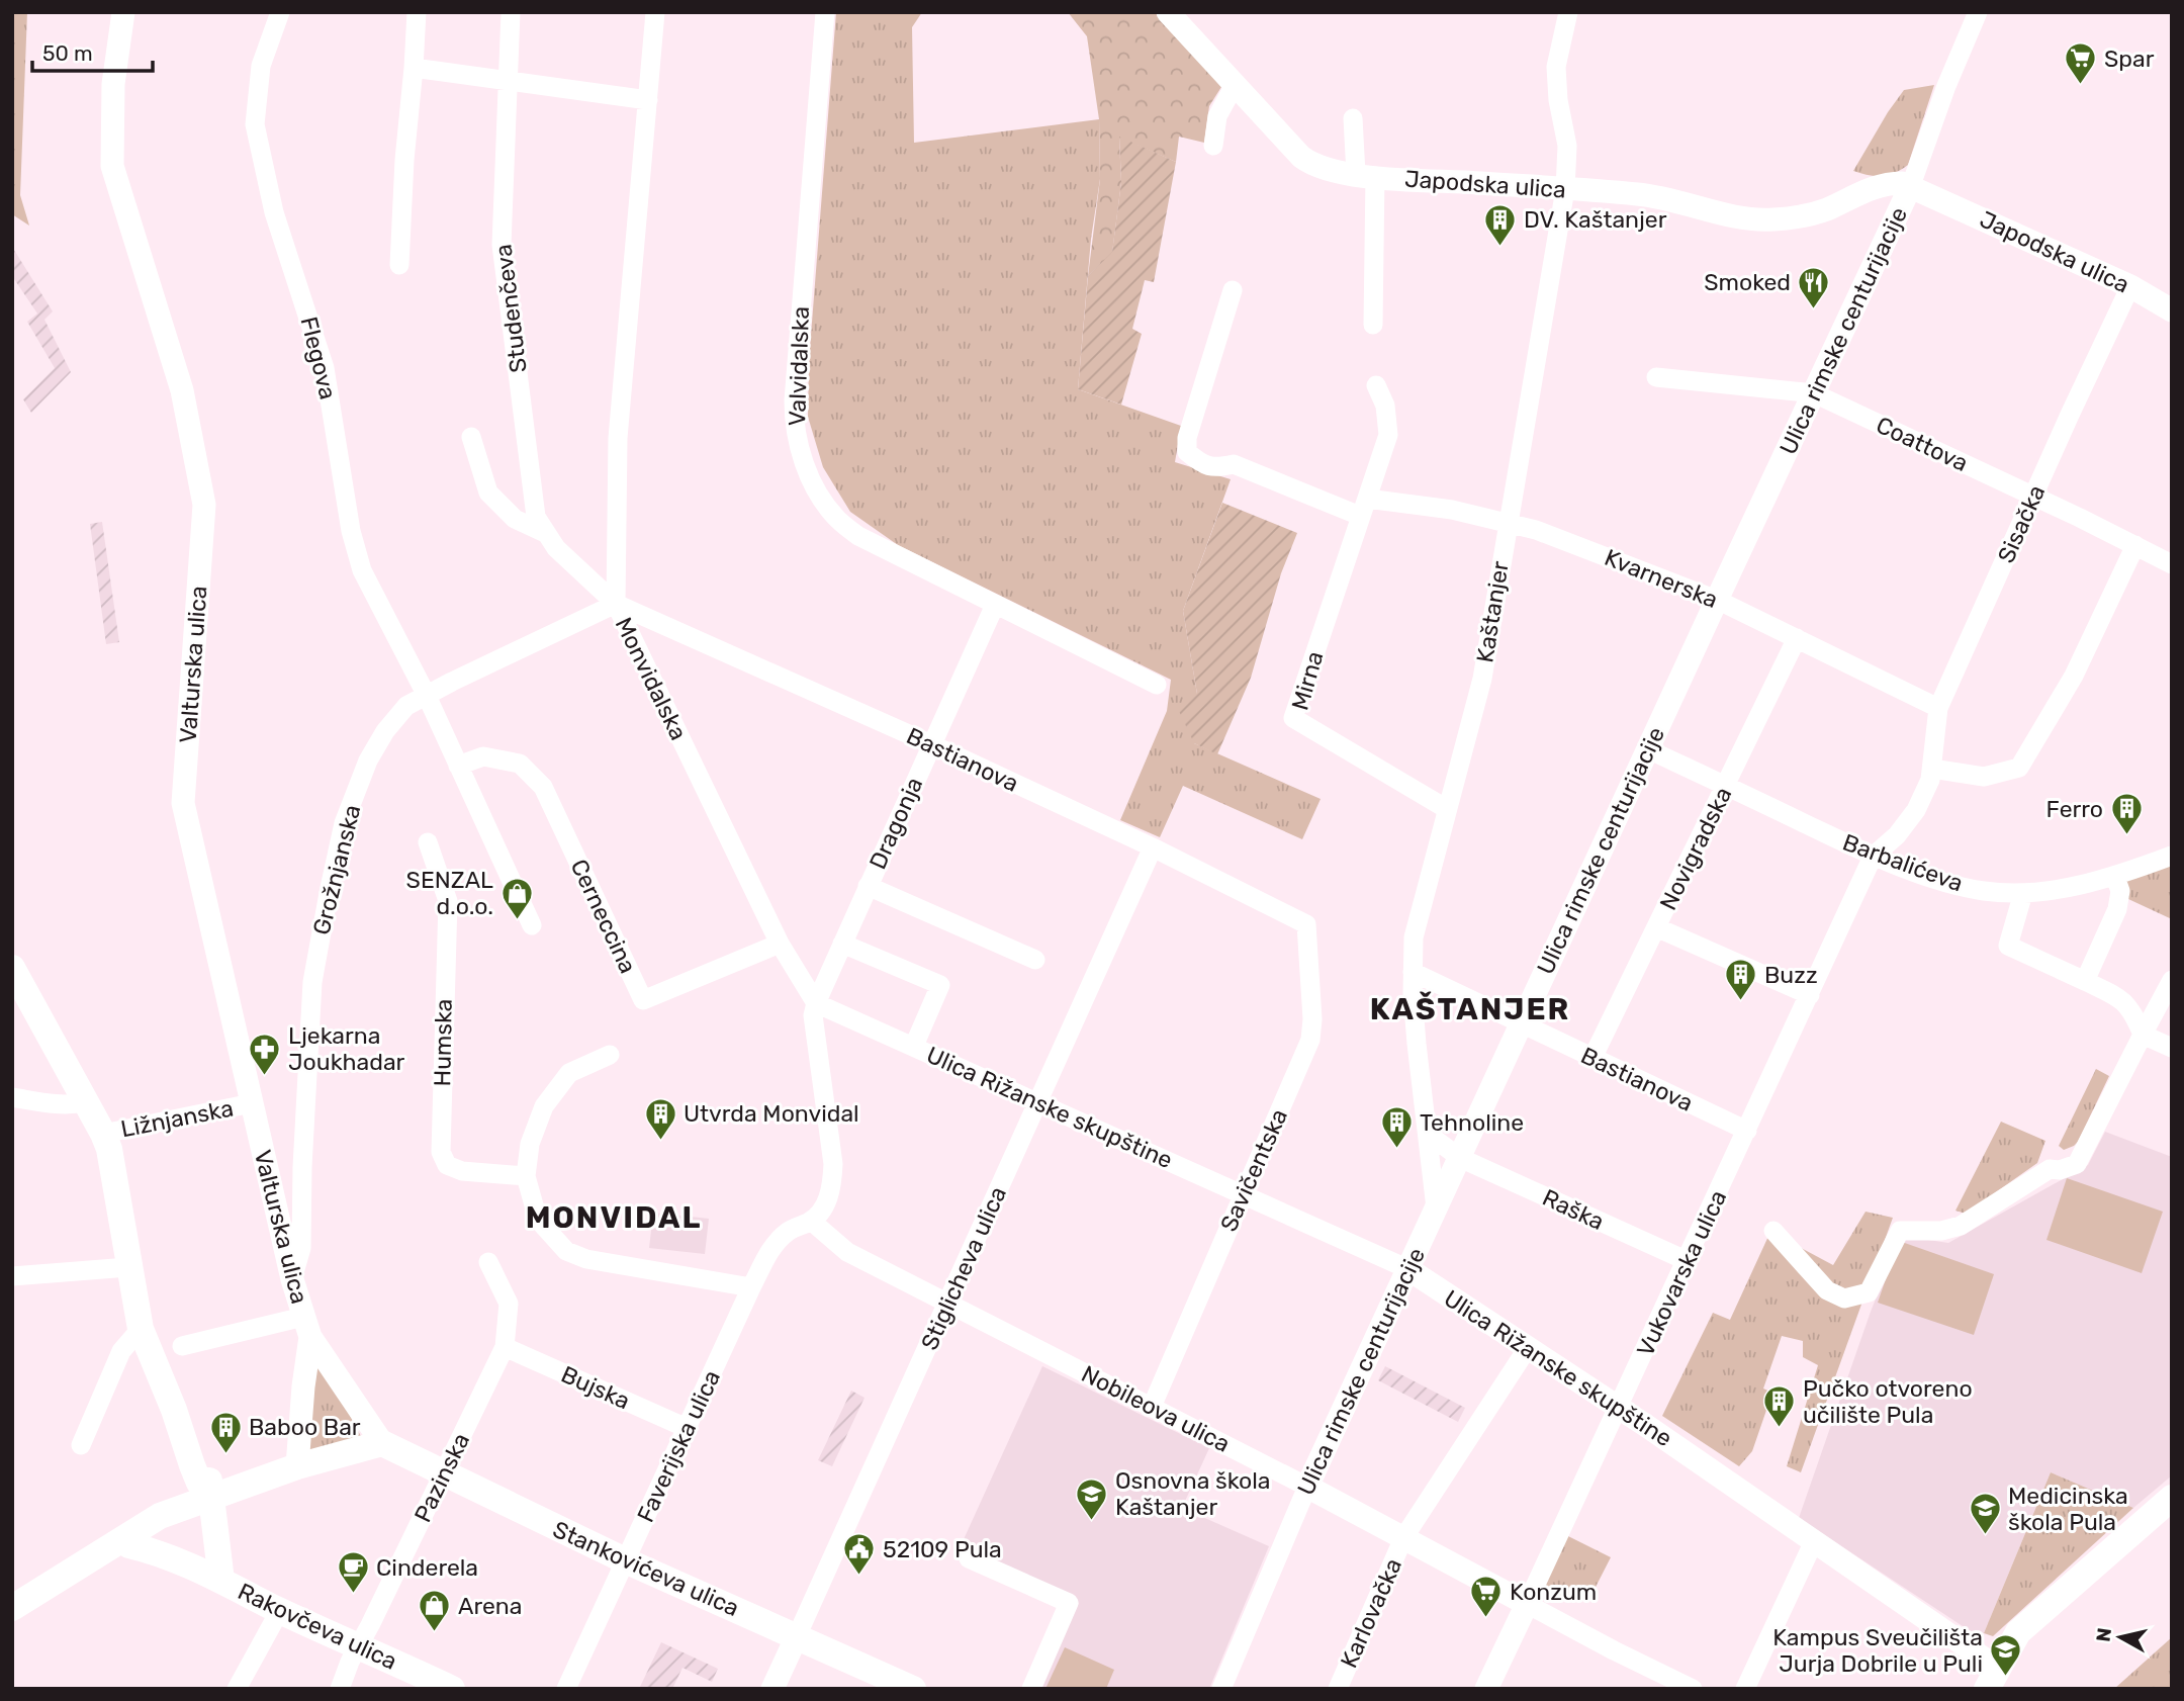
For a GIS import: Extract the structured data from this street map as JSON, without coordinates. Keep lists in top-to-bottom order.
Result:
{
  "streets": {
    "main road": ["Stankovićeva ulica", "Rakovčeva ulica"],
    "street": [
      "Japodska ulica",
      "Studenčeva",
      "Ulica rimske centurijacije",
      "Flegova",
      "Valvidalska",
      "Coattova",
      "Sisačka",
      "Kvarnerska",
      "Kaštanjer",
      "Valturska ulica",
      "Monvidalska",
      "Mirna",
      "Bastianova",
      "Dragonja",
      "Novigradska",
      "Barbalićeva",
      "Grožnjanska",
      "Cerneccina",
      "Humska",
      "Ulica Rižanske skupštine",
      "Ližnjanska",
      "Savičentska",
      "Raška",
      "Stiglicheva ulica",
      "Vukovarska ulica",
      "Bujska",
      "Nobileova ulica",
      "Faverijska ulica",
      "Pazinska",
      "Karlovačka"
    ]
  },
  "crossings": [
    ["Japodska ulica", "Ulica rimske centurijacije"],
    ["Japodska ulica", "Sisačka"],
    ["Japodska ulica", "Kaštanjer"],
    ["Studenčeva", "Monvidalska"],
    ["Studenčeva", "Bastianova"],
    ["Studenčeva", "Grožnjanska"],
    ["Ulica rimske centurijacije", "Coattova"],
    ["Ulica rimske centurijacije", "Kvarnerska"],
    ["Ulica rimske centurijacije", "Kaštanjer"],
    ["Ulica rimske centurijacije", "Bastianova"],
    ["Ulica rimske centurijacije", "Barbalićeva"],
    ["Ulica rimske centurijacije", "Ulica Rižanske skupštine"],
    ["Ulica rimske centurijacije", "Raška"],
    ["Ulica rimske centurijacije", "Nobileova ulica"],
    ["Flegova", "Grožnjanska"],
    ["Valvidalska", "Dragonja"],
    ["Coattova", "Sisačka"],
    ["Sisačka", "Kvarnerska"],
    ["Sisačka", "Barbalićeva"],
    ["Sisačka", "Vukovarska ulica"],
    ["Kvarnerska", "Kaštanjer"],
    ["Kvarnerska", "Mirna"],
    ["Kvarnerska", "Novigradska"],
    ["Kaštanjer", "Mirna"],
    ["Kaštanjer", "Bastianova"],
    ["Kaštanjer", "Raška"],
    ["Valturska ulica", "Grožnjanska"],
    ["Valturska ulica", "Ližnjanska"],
    ["Monvidalska", "Bastianova"],
    ["Monvidalska", "Dragonja"],
    ["Monvidalska", "Grožnjanska"],
    ["Monvidalska", "Cerneccina"],
    ["Monvidalska", "Ulica Rižanske skupštine"],
    ["Bastianova", "Dragonja"],
    ["Bastianova", "Novigradska"],
    ["Bastianova", "Grožnjanska"],
    ["Bastianova", "Savičentska"],
    ["Bastianova", "Stiglicheva ulica"],
    ["Bastianova", "Vukovarska ulica"],
    ["Dragonja", "Ulica Rižanske skupštine"],
    ["Novigradska", "Barbalićeva"],
    ["Barbalićeva", "Vukovarska ulica"],
    ["Ulica Rižanske skupštine", "Savičentska"],
    ["Ulica Rižanske skupštine", "Stiglicheva ulica"],
    ["Ulica Rižanske skupštine", "Vukovarska ulica"],
    ["Ulica Rižanske skupštine", "Karlovačka"],
    ["Savičentska", "Nobileova ulica"],
    ["Raška", "Vukovarska ulica"],
    ["Stiglicheva ulica", "Nobileova ulica"],
    ["Stiglicheva ulica", "Stankovićeva ulica"],
    ["Vukovarska ulica", "Nobileova ulica"],
    ["Bujska", "Faverijska ulica"],
    ["Bujska", "Pazinska"],
    ["Nobileova ulica", "Faverijska ulica"],
    ["Nobileova ulica", "Karlovačka"],
    ["Faverijska ulica", "Stankovićeva ulica"],
    ["Pazinska", "Stankovićeva ulica"],
    ["Pazinska", "Rakovčeva ulica"]
  ],
  "districts": ["KAŠTANJER", "MONVIDAL"],
  "places": {
    "supermarket": ["Spar", "Konzum"],
    "building": [
      "DV. Kaštanjer",
      "Ferro",
      "Buzz",
      "Utvrda Monvidal",
      "Tehnoline",
      "Pučko otvoreno učilište Pula",
      "Baboo Bar"
    ],
    "restaurant": ["Smoked"],
    "shop": ["SENZAL d.o.o.", "Arena"],
    "pharmacy": ["Ljekarna Joukhadar"],
    "school or university": ["Osnovna škola Kaštanjer", "Medicinska škola Pula", "Kampus Sveučilišta Jurja Dobrile u Puli"],
    "public building": ["52109 Pula"],
    "cafe": ["Cinderela"]
  },
  "scale_bar": "50 m",
  "north": "left"
}
